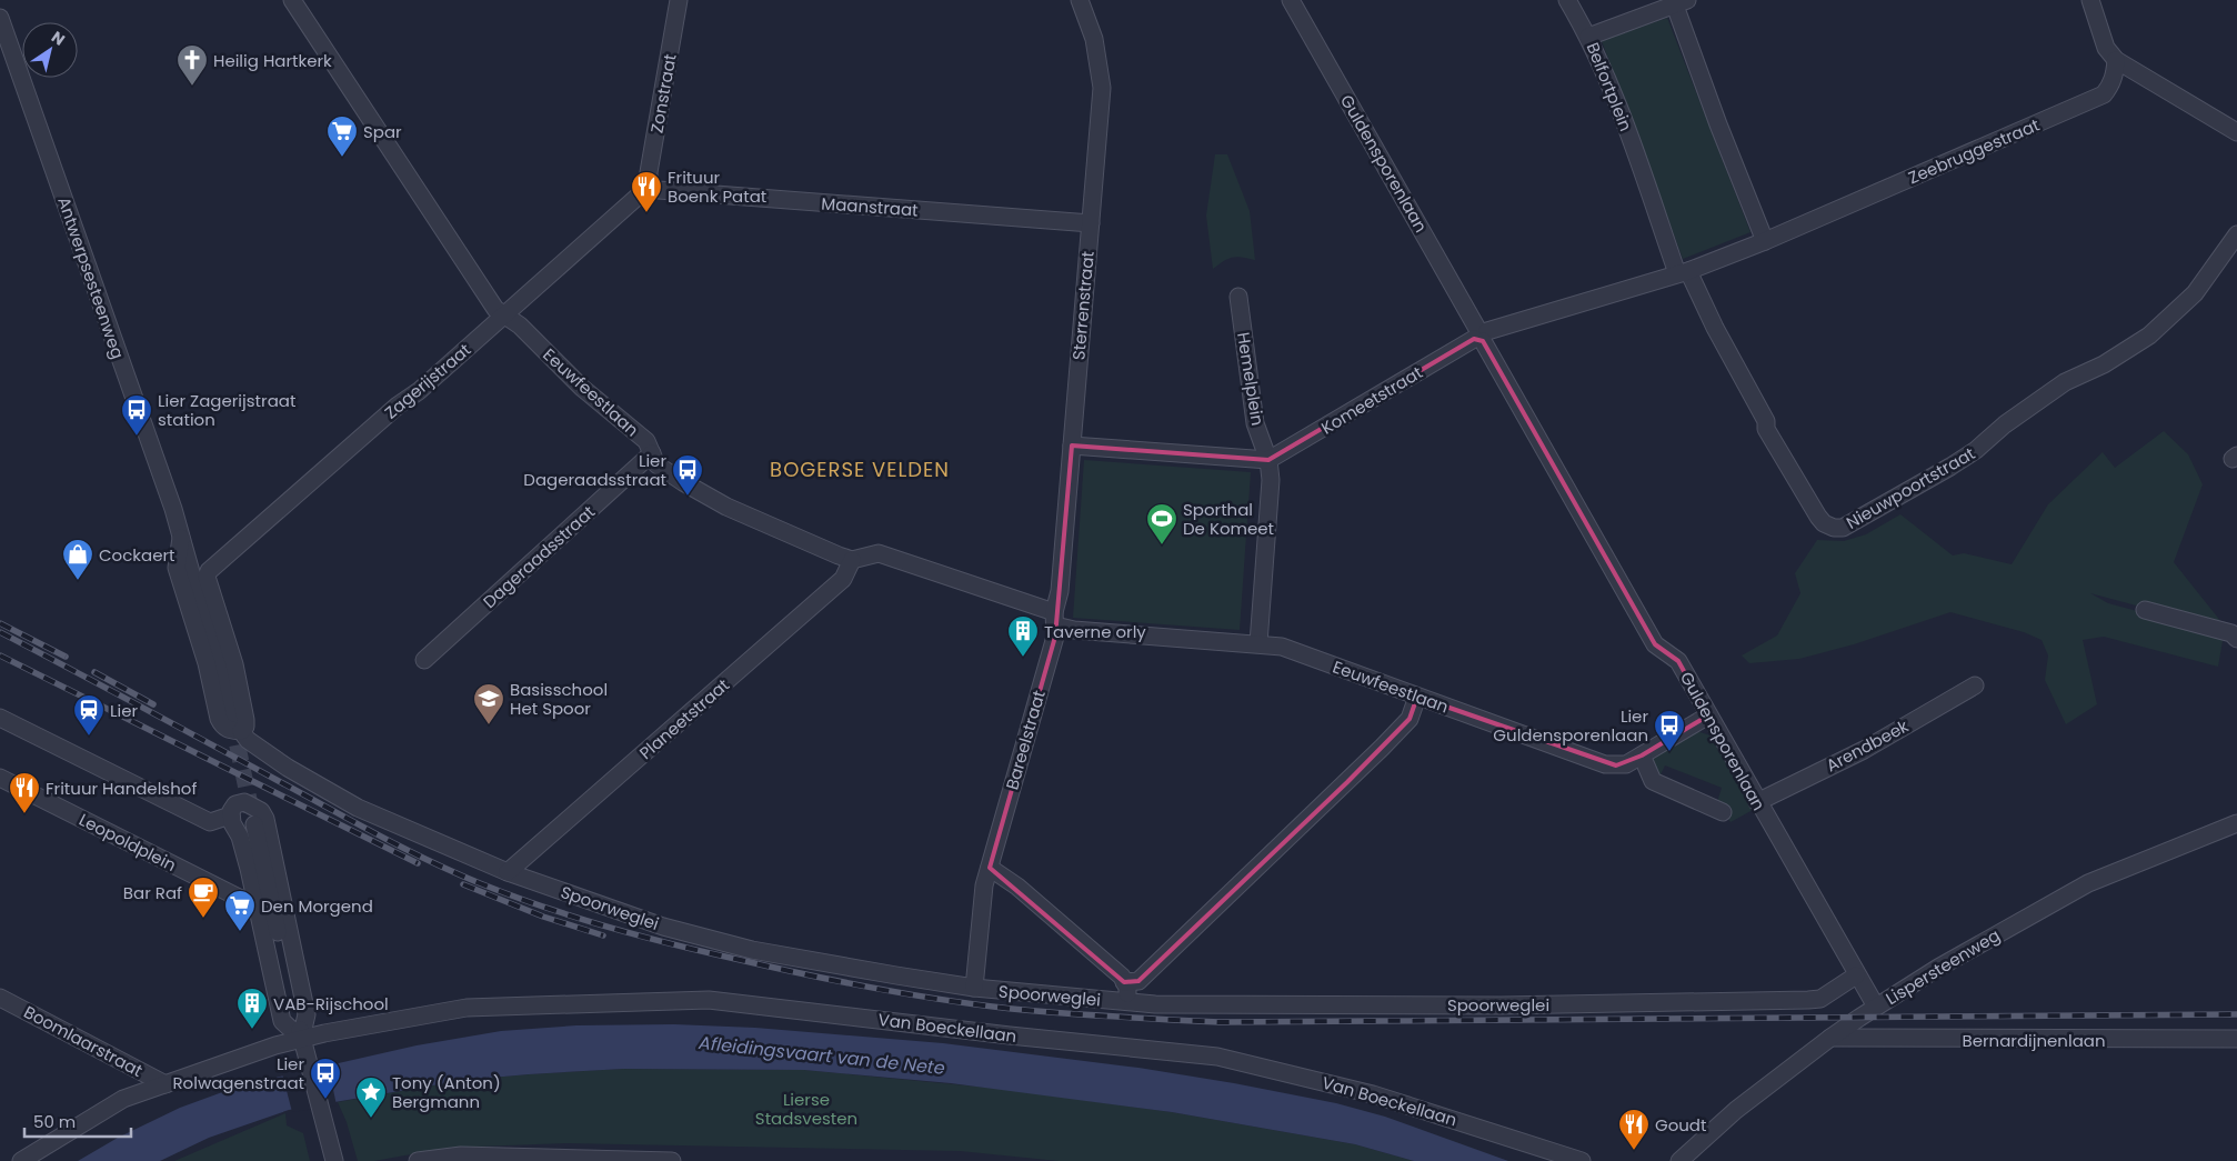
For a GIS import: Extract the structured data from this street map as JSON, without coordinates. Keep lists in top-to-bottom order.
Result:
{
  "streets": {
    "street": [
      "Belfortplein",
      "Zonstraat",
      "Zeebruggestraat",
      "Guldensporenlaan",
      "Maanstraat",
      "Antwerpsesteenweg",
      "Sterrenstraat",
      "Hemelplein",
      "Zagerijstraat",
      "Eeuwfeestlaan",
      "Komeetstraat",
      "Nieuwpoortstraat",
      "Dageraadsstraat",
      "Planeetstraat",
      "Bareelstraat",
      "Arendbeek",
      "Leopoldplein",
      "Spoorweglei",
      "Lispersteenweg",
      "Van Boeckellaan",
      "Bernardijnenlaan",
      "Boomlaarstraat"
    ]
  },
  "crossings": [
    ["Belfortplein", "Zeebruggestraat"],
    ["Belfortplein", "Komeetstraat"],
    ["Belfortplein", "Nieuwpoortstraat"],
    ["Zonstraat", "Maanstraat"],
    ["Zonstraat", "Zagerijstraat"],
    ["Zeebruggestraat", "Komeetstraat"],
    ["Zeebruggestraat", "Nieuwpoortstraat"],
    ["Guldensporenlaan", "Eeuwfeestlaan"],
    ["Guldensporenlaan", "Komeetstraat"],
    ["Guldensporenlaan", "Arendbeek"],
    ["Guldensporenlaan", "Spoorweglei"],
    ["Maanstraat", "Sterrenstraat"],
    ["Maanstraat", "Zagerijstraat"],
    ["Antwerpsesteenweg", "Zagerijstraat"],
    ["Antwerpsesteenweg", "Spoorweglei"],
    ["Sterrenstraat", "Eeuwfeestlaan"],
    ["Sterrenstraat", "Bareelstraat"],
    ["Hemelplein", "Komeetstraat"],
    ["Zagerijstraat", "Eeuwfeestlaan"],
    ["Zagerijstraat", "Spoorweglei"],
    ["Eeuwfeestlaan", "Dageraadsstraat"],
    ["Eeuwfeestlaan", "Planeetstraat"],
    ["Eeuwfeestlaan", "Bareelstraat"],
    ["Komeetstraat", "Nieuwpoortstraat"],
    ["Planeetstraat", "Spoorweglei"],
    ["Bareelstraat", "Spoorweglei"],
    ["Lispersteenweg", "Bernardijnenlaan"],
    ["Van Boeckellaan", "Boomlaarstraat"]
  ],
  "districts": ["BOGERSE VELDEN"],
  "water": ["Afleidingsvaart van de Nete"],
  "parks": ["Lierse Stadsvesten"],
  "places": {
    "church": ["Heilig Hartkerk"],
    "supermarket": ["Spar", "Den Morgend"],
    "restaurant": ["Frituur Boenk Patat", "Frituur Handelshof", "Goudt"],
    "bus stop": [
      "Lier Zagerijstraat station",
      "Lier Dageraadsstraat",
      "Lier Guldensporenlaan",
      "Lier Rolwagenstraat"
    ],
    "sports": ["Sporthal De Komeet"],
    "shop": ["Cockaert"],
    "building": ["Taverne orly", "VAB-Rijschool"],
    "school or university": ["Basisschool Het Spoor"],
    "station": ["Lier"],
    "cafe": ["Bar Raf"],
    "place": ["Tony (Anton) Bergmann"]
  },
  "scale_bar": "50 m",
  "north": "top right"
}
